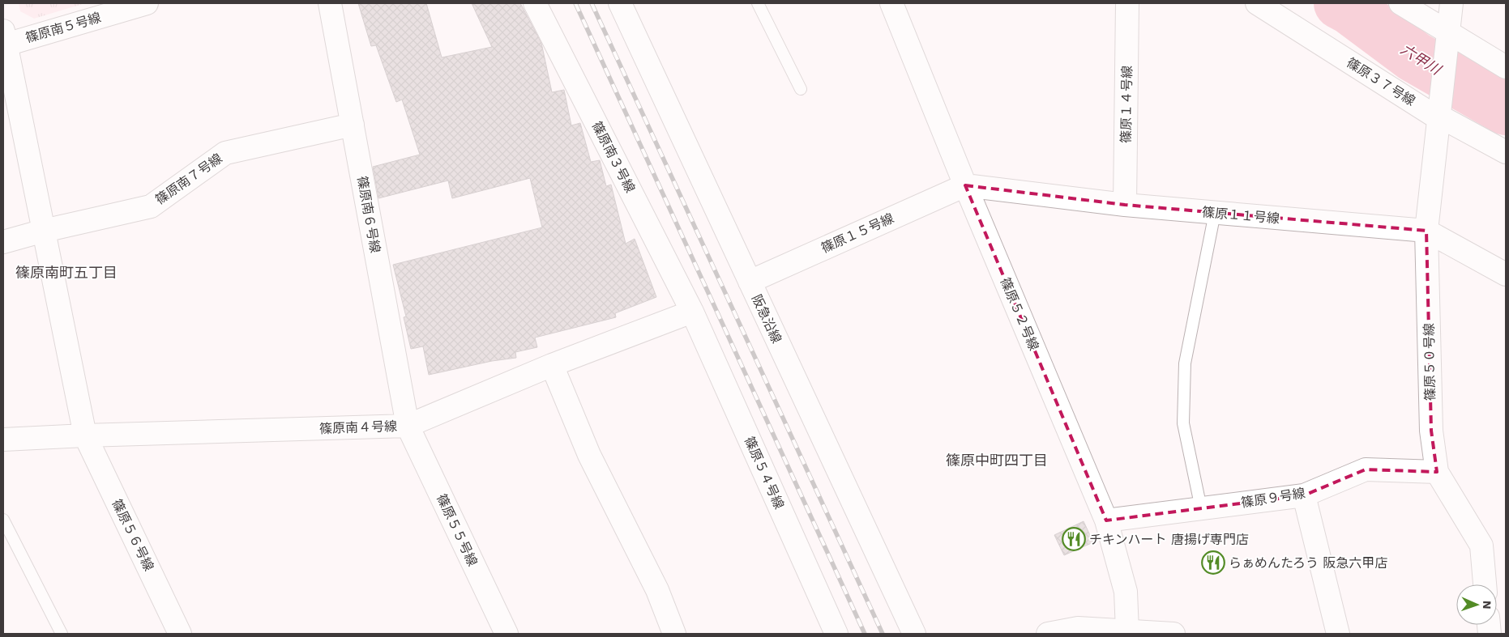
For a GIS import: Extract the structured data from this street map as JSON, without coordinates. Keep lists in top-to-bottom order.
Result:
{
  "streets": {
    "street": [
      "篠原南５号線",
      "篠原３７号線",
      "篠原１４号線",
      "篠原南３号線",
      "篠原南７号線",
      "篠原南６号線",
      "篠原１１号線",
      "篠原１５号線",
      "篠原５２号線",
      "阪急沿線",
      "篠原５０号線",
      "篠原南４号線",
      "篠原５４号線",
      "篠原９号線",
      "篠原５５号線",
      "篠原５６号線"
    ]
  },
  "crossings": [
    ["篠原南５号線", "篠原５６号線"],
    ["篠原３７号線", "篠原５０号線"],
    ["篠原１４号線", "篠原１１号線"],
    ["篠原南３号線", "篠原南４号線"],
    ["篠原南３号線", "篠原５４号線"],
    ["篠原南７号線", "篠原南６号線"],
    ["篠原南７号線", "篠原５６号線"],
    ["篠原南６号線", "篠原南４号線"],
    ["篠原南６号線", "篠原５５号線"],
    ["篠原１１号線", "篠原１５号線"],
    ["篠原１１号線", "篠原５２号線"],
    ["篠原１１号線", "篠原５０号線"],
    ["篠原１５号線", "篠原５２号線"],
    ["篠原１５号線", "阪急沿線"],
    ["篠原５２号線", "篠原９号線"],
    ["篠原５０号線", "篠原９号線"],
    ["篠原南４号線", "篠原５４号線"],
    ["篠原南４号線", "篠原５５号線"],
    ["篠原南４号線", "篠原５６号線"]
  ],
  "districts": ["篠原南町五丁目", "篠原中町四丁目"],
  "water": ["六甲川"],
  "places": {
    "restaurant": ["チキンハート 唐揚げ専門店", "らぁめんたろう 阪急六甲店"]
  },
  "north": "right"
}
